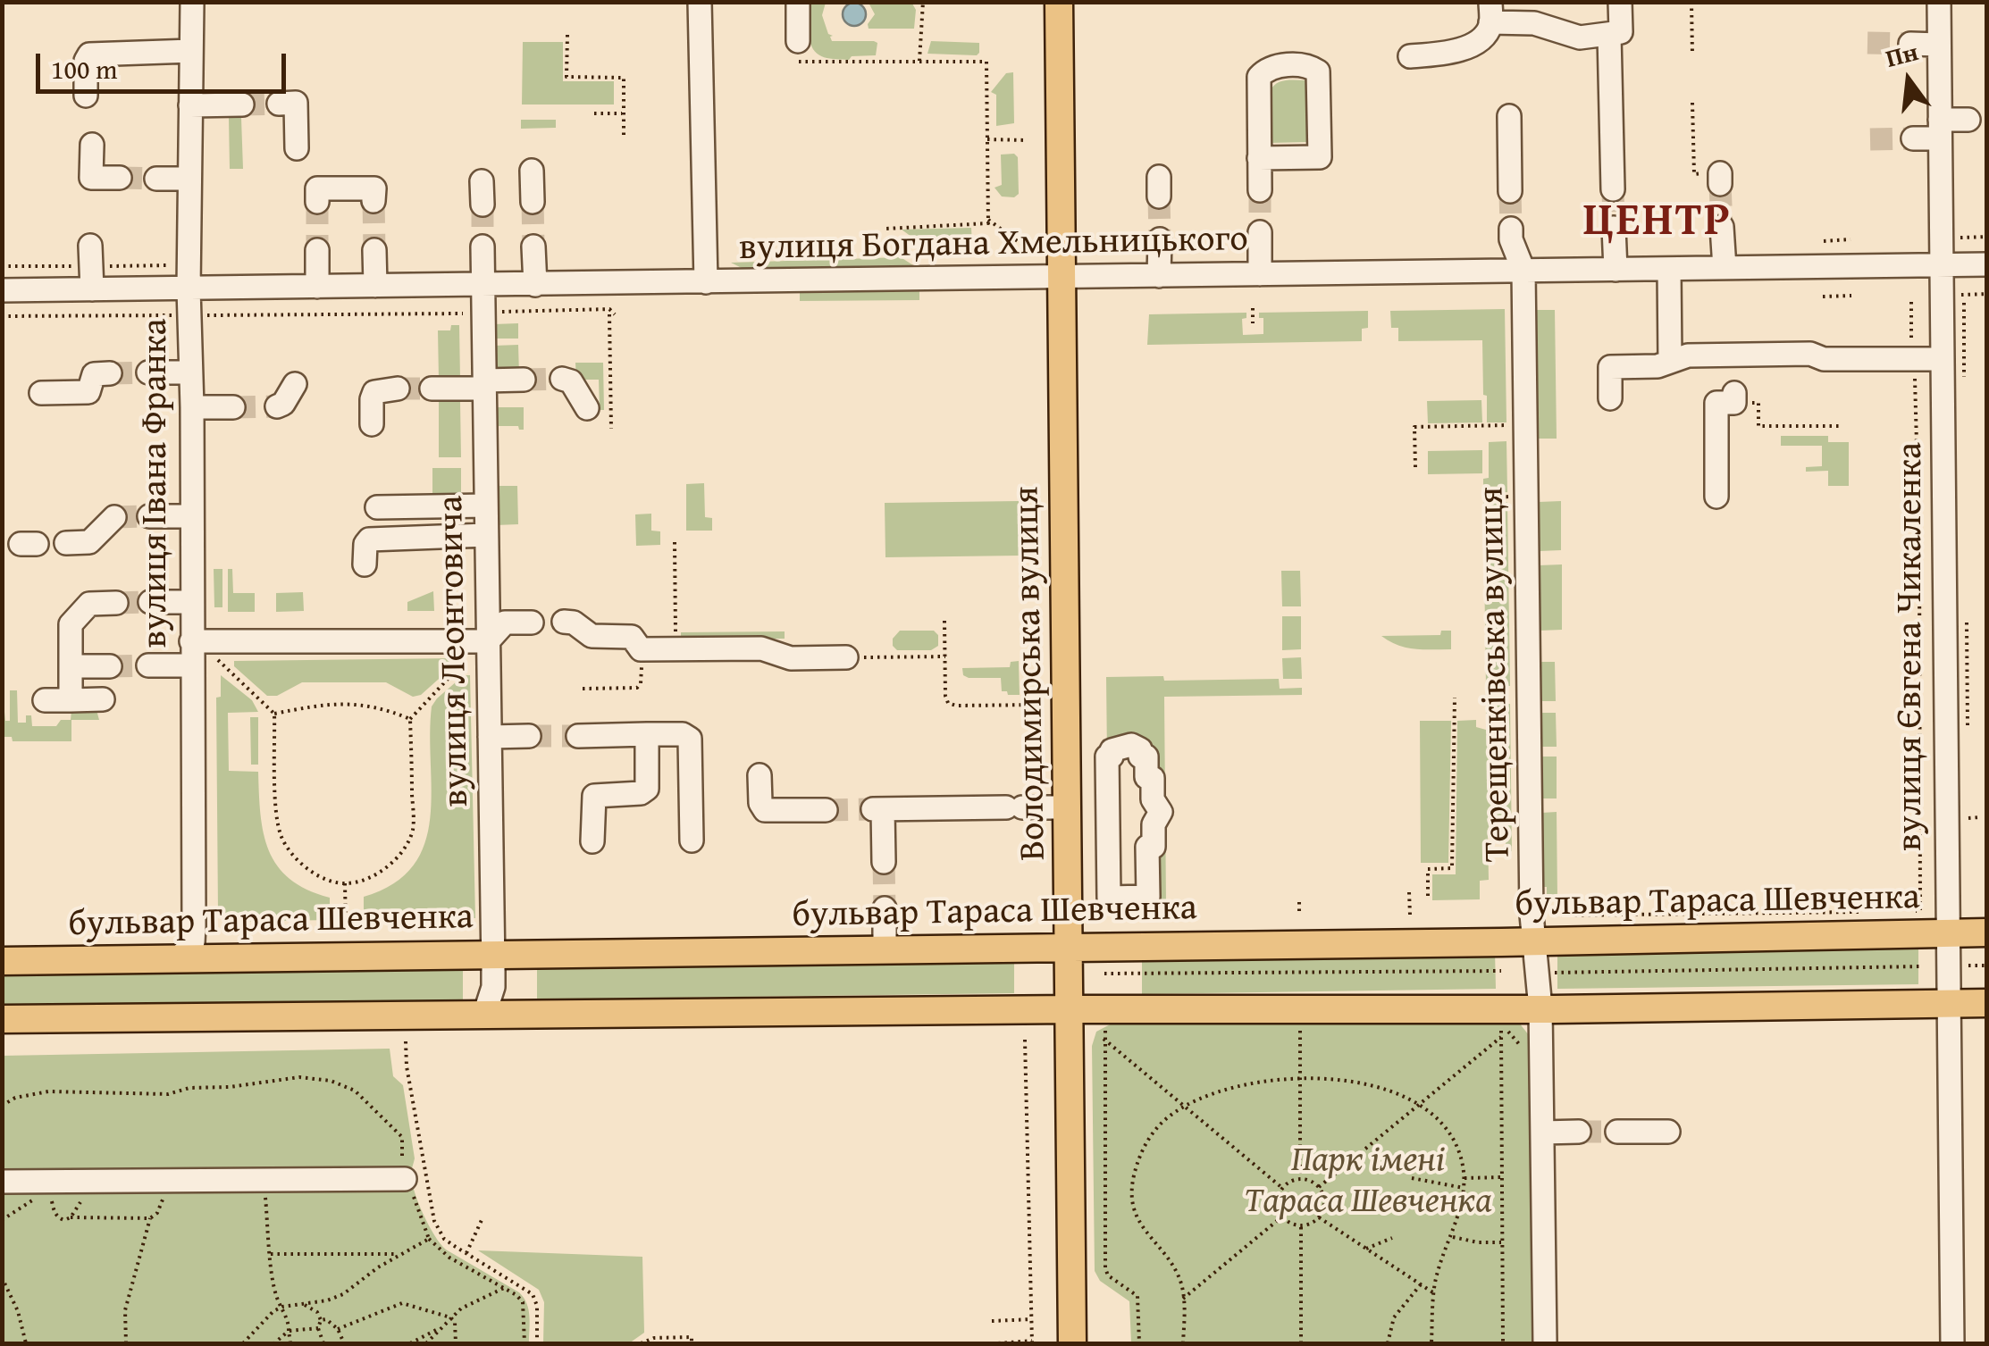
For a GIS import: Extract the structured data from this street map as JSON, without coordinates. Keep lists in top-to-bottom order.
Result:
{
  "streets": {
    "main road": ["Володимирська вулиця", "бульвар Тараса Шевченка"],
    "street": [
      "вулиця Богдана Хмельницького",
      "вулиця Івана Франка",
      "вулиця Євгена Чикаленка",
      "вулиця Леонтовича",
      "Терещенківська вулиця"
    ]
  },
  "crossings": [
    ["вулиця Богдана Хмельницького", "вулиця Івана Франка"],
    ["вулиця Богдана Хмельницького", "вулиця Євгена Чикаленка"],
    ["вулиця Богдана Хмельницького", "вулиця Леонтовича"],
    ["вулиця Богдана Хмельницького", "Володимирська вулиця"],
    ["вулиця Богдана Хмельницького", "Терещенківська вулиця"],
    ["вулиця Івана Франка", "бульвар Тараса Шевченка"],
    ["вулиця Євгена Чикаленка", "бульвар Тараса Шевченка"],
    ["вулиця Леонтовича", "бульвар Тараса Шевченка"],
    ["Володимирська вулиця", "бульвар Тараса Шевченка"],
    ["Терещенківська вулиця", "бульвар Тараса Шевченка"]
  ],
  "districts": ["ЦЕНТР"],
  "parks": ["Парк імені Тараса Шевченка"],
  "scale_bar": "100 m",
  "north": "top"
}
